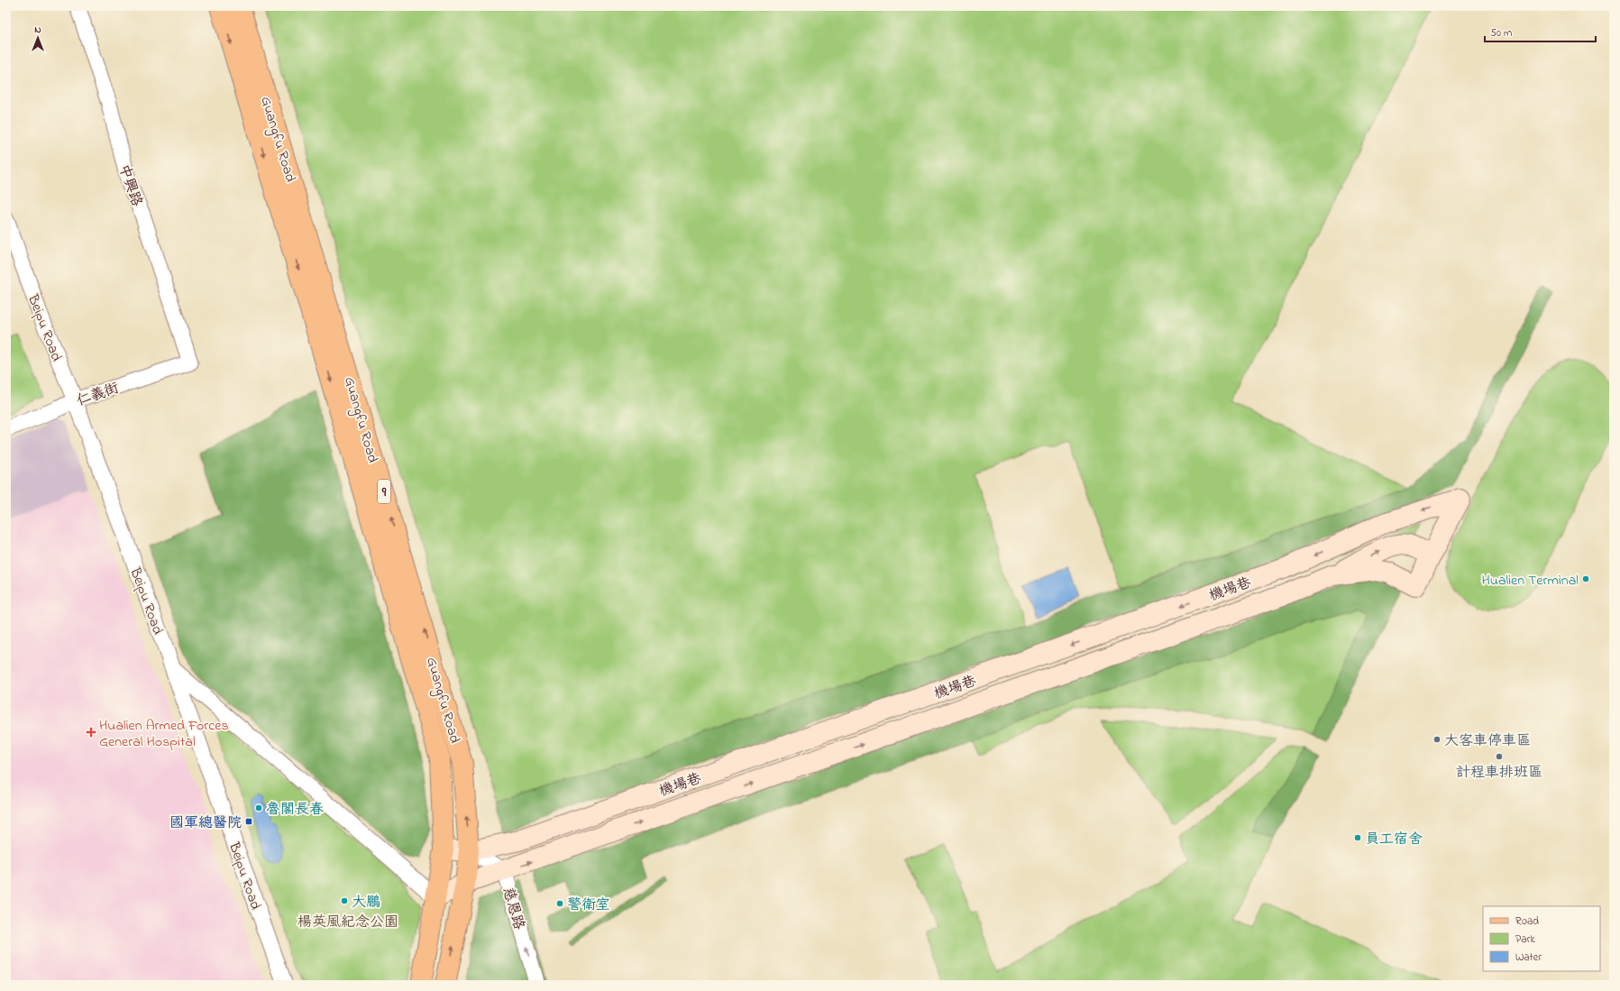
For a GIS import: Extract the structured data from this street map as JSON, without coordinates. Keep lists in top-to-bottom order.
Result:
{
  "streets": {
    "main road": ["Guangfu Road", "9"],
    "street": [
      "中興路",
      "Beipu Road",
      "仁義街",
      "機場巷",
      "慈恩路"
    ]
  },
  "crossings": [
    ["Guangfu Road", "機場巷"],
    ["Guangfu Road", "慈恩路"],
    ["中興路", "仁義街"],
    ["Beipu Road", "仁義街"],
    ["機場巷", "慈恩路"]
  ],
  "one_way": ["慈恩路"],
  "parks": ["楊英風紀念公園"],
  "places": {
    "other": [
      "Hualien Terminal",
      "大客車停車區",
      "計程車排班區",
      "魯閣長春",
      "員工宿舍",
      "大鵬",
      "警衛室"
    ],
    "health": ["Hualien Armed Forces General Hospital"],
    "transit": ["國軍總醫院"]
  },
  "legend": ["Road", "Park", "Water"],
  "scale_bar": "50 m",
  "north": "top"
}
